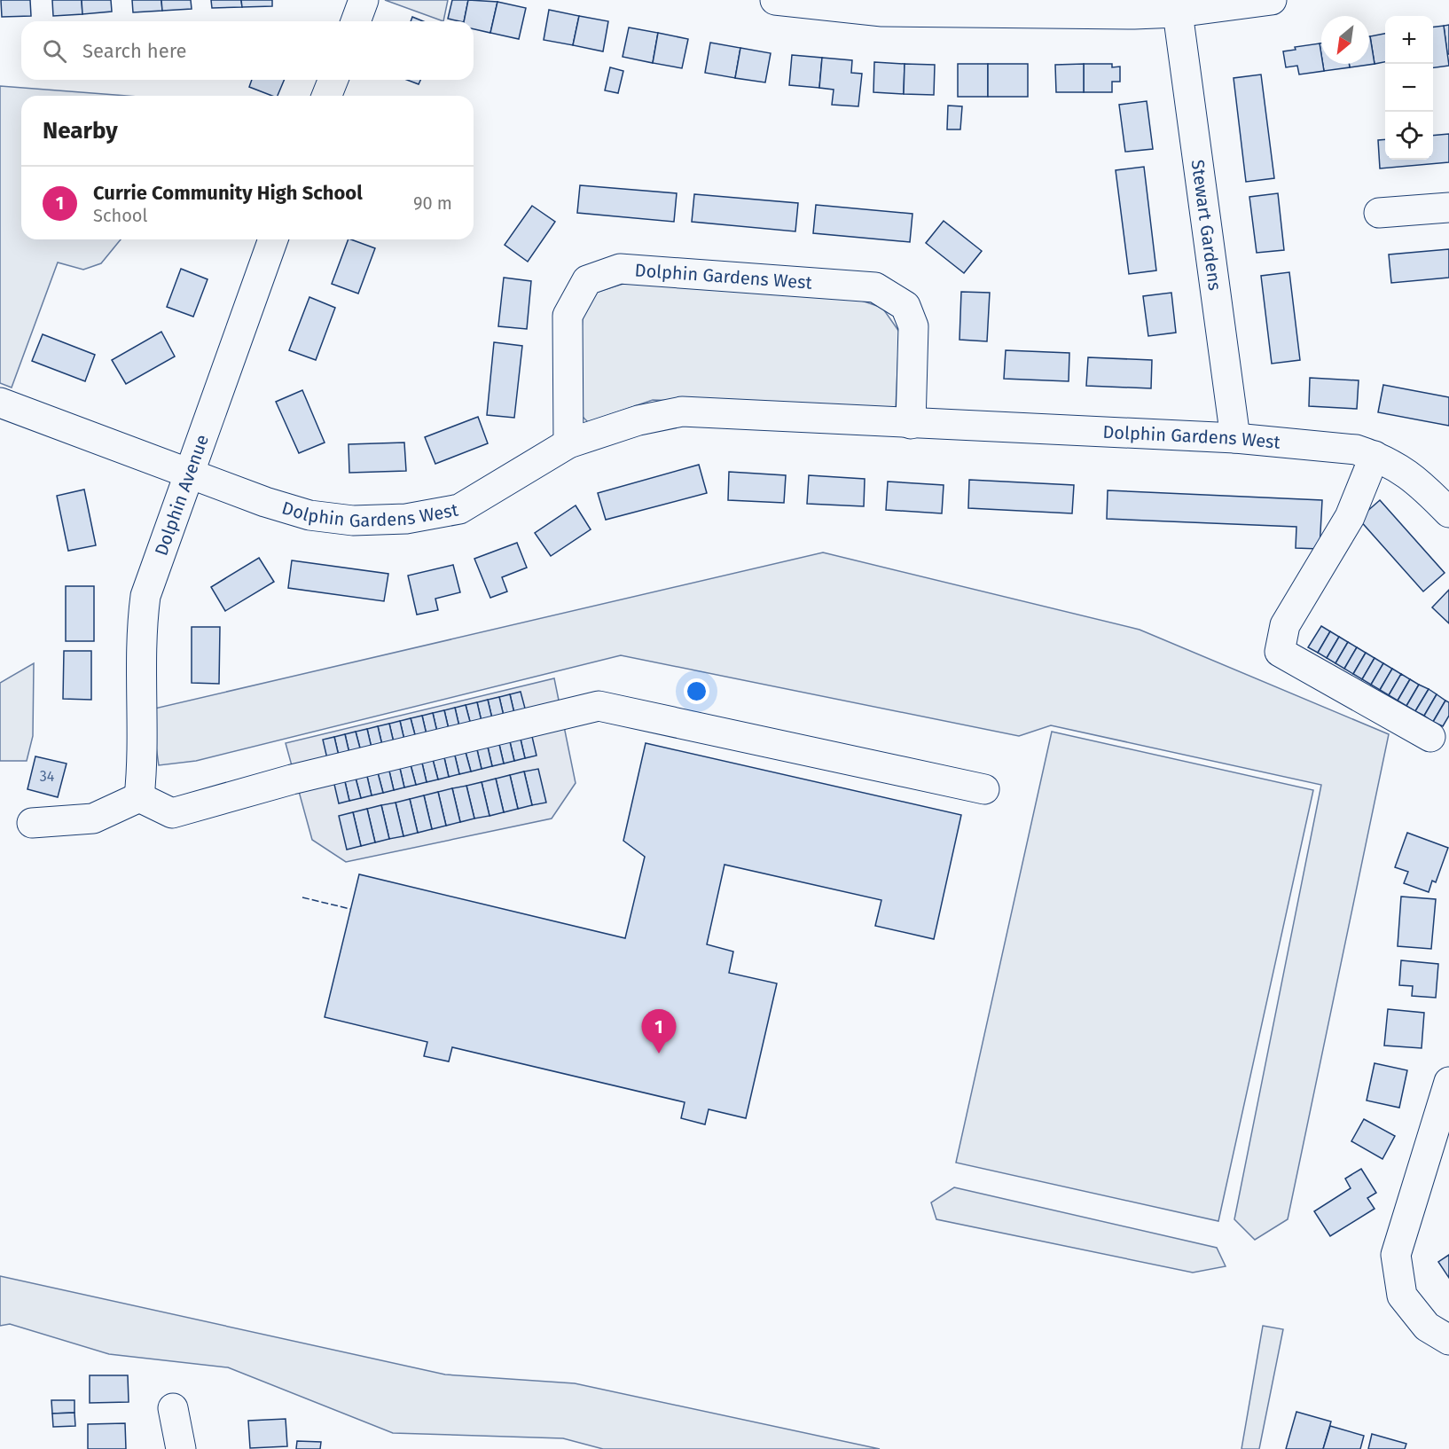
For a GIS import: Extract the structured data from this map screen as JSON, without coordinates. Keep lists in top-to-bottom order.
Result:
{
  "streets": {
    "street": ["Stewart Gardens", "Dolphin Gardens West", "Dolphin Avenue"]
  },
  "crossings": [
    ["Stewart Gardens", "Dolphin Gardens West"],
    ["Dolphin Gardens West", "Dolphin Avenue"]
  ],
  "house_numbers": ["34"],
  "north": "bottom left",
  "page": {
    "map_buttons": ["+", "−"],
    "search": "Search here",
    "heading": "Nearby",
    "list": [
      {
        "mark": "1",
        "name": "Currie Community High School",
        "note": "School",
        "value": "90 m"
      }
    ],
    "pins": "1"
  }
}
